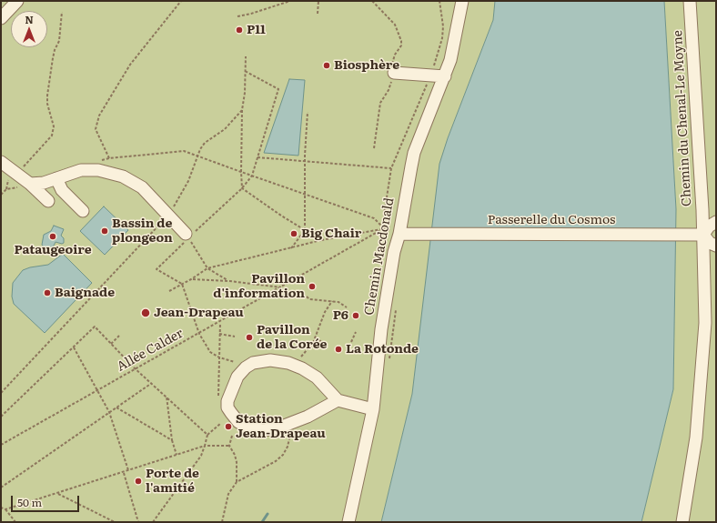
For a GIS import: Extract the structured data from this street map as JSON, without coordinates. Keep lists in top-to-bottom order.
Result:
{
  "streets": {
    "street": ["Chemin du Chenal-Le Moyne", "Passerelle du Cosmos", "Chemin Macdonald"],
    "path": ["Allée Calder"]
  },
  "crossings": [
    ["Chemin du Chenal-Le Moyne", "Passerelle du Cosmos"],
    ["Passerelle du Cosmos", "Chemin Macdonald"]
  ],
  "places": [
    "P11",
    "Biosphère",
    "Bassin de plongeon",
    "Big Chair",
    "Pataugeoire",
    "Pavillon d'information",
    "Baignade",
    "Jean-Drapeau",
    "P6",
    "Pavillon de la Corée",
    "La Rotonde",
    "Station Jean-Drapeau",
    "Porte de l'amitié"
  ],
  "scale_bar": "50 m",
  "north": "top"
}
